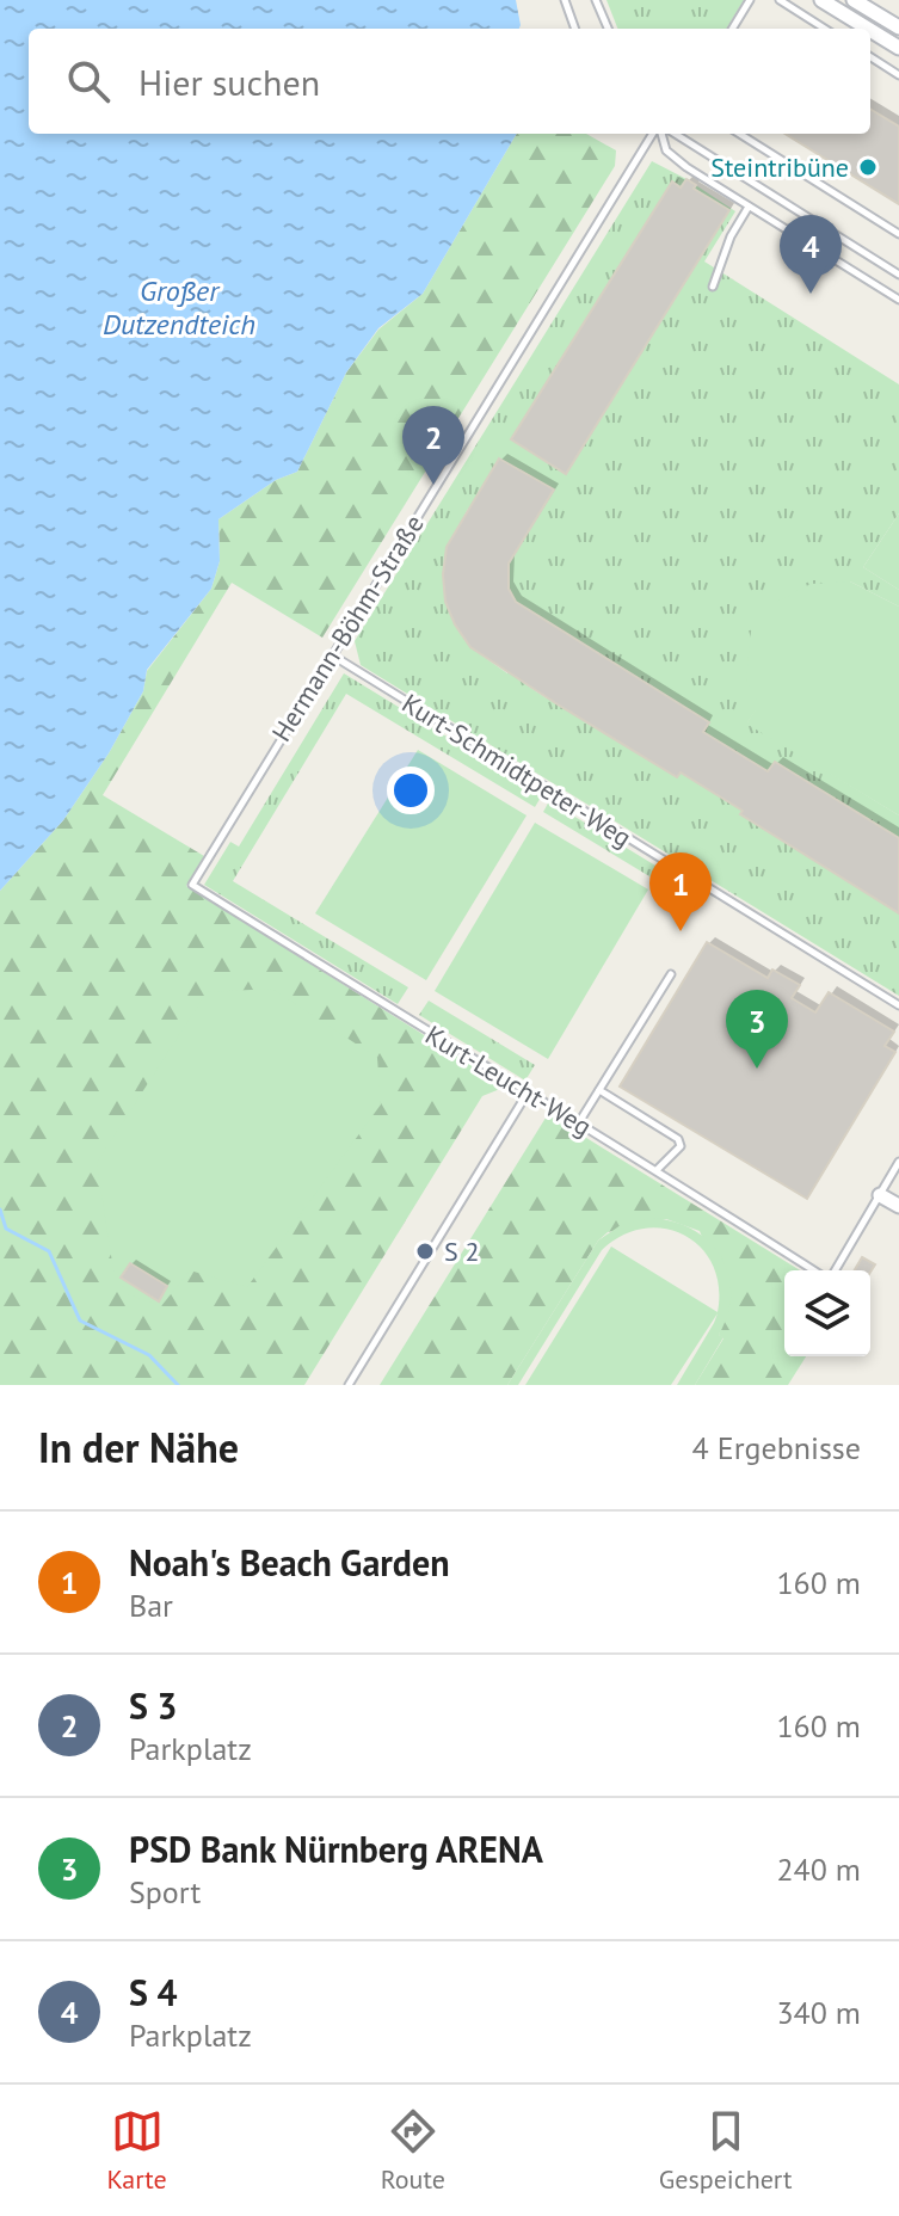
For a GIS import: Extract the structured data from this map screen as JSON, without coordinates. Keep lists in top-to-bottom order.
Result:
{
  "streets": {
    "lane": ["Hermann-Böhm-Straße", "Kurt-Schmidtpeter-Weg", "Kurt-Leucht-Weg"]
  },
  "crossings": [
    ["Hermann-Böhm-Straße", "Kurt-Schmidtpeter-Weg"],
    ["Hermann-Böhm-Straße", "Kurt-Leucht-Weg"]
  ],
  "water": ["Großer Dutzendteich"],
  "places": ["Steintribüne", "S 2"],
  "page": {
    "search": "Hier suchen",
    "pins": [
      "4",
      "2",
      "1",
      "3"
    ],
    "heading": ["In der Nähe", "4 Ergebnisse"],
    "list": [
      {
        "mark": "1",
        "name": "Noah's Beach Garden",
        "note": "Bar",
        "value": "160 m"
      },
      {
        "mark": "2",
        "name": "S 3",
        "note": "Parkplatz",
        "value": "160 m"
      },
      {
        "mark": "3",
        "name": "PSD Bank Nürnberg ARENA",
        "note": "Sport",
        "value": "240 m"
      },
      {
        "mark": "4",
        "name": "S 4",
        "note": "Parkplatz",
        "value": "340 m"
      }
    ],
    "nav": ["Karte", "Route", "Gespeichert"]
  }
}
